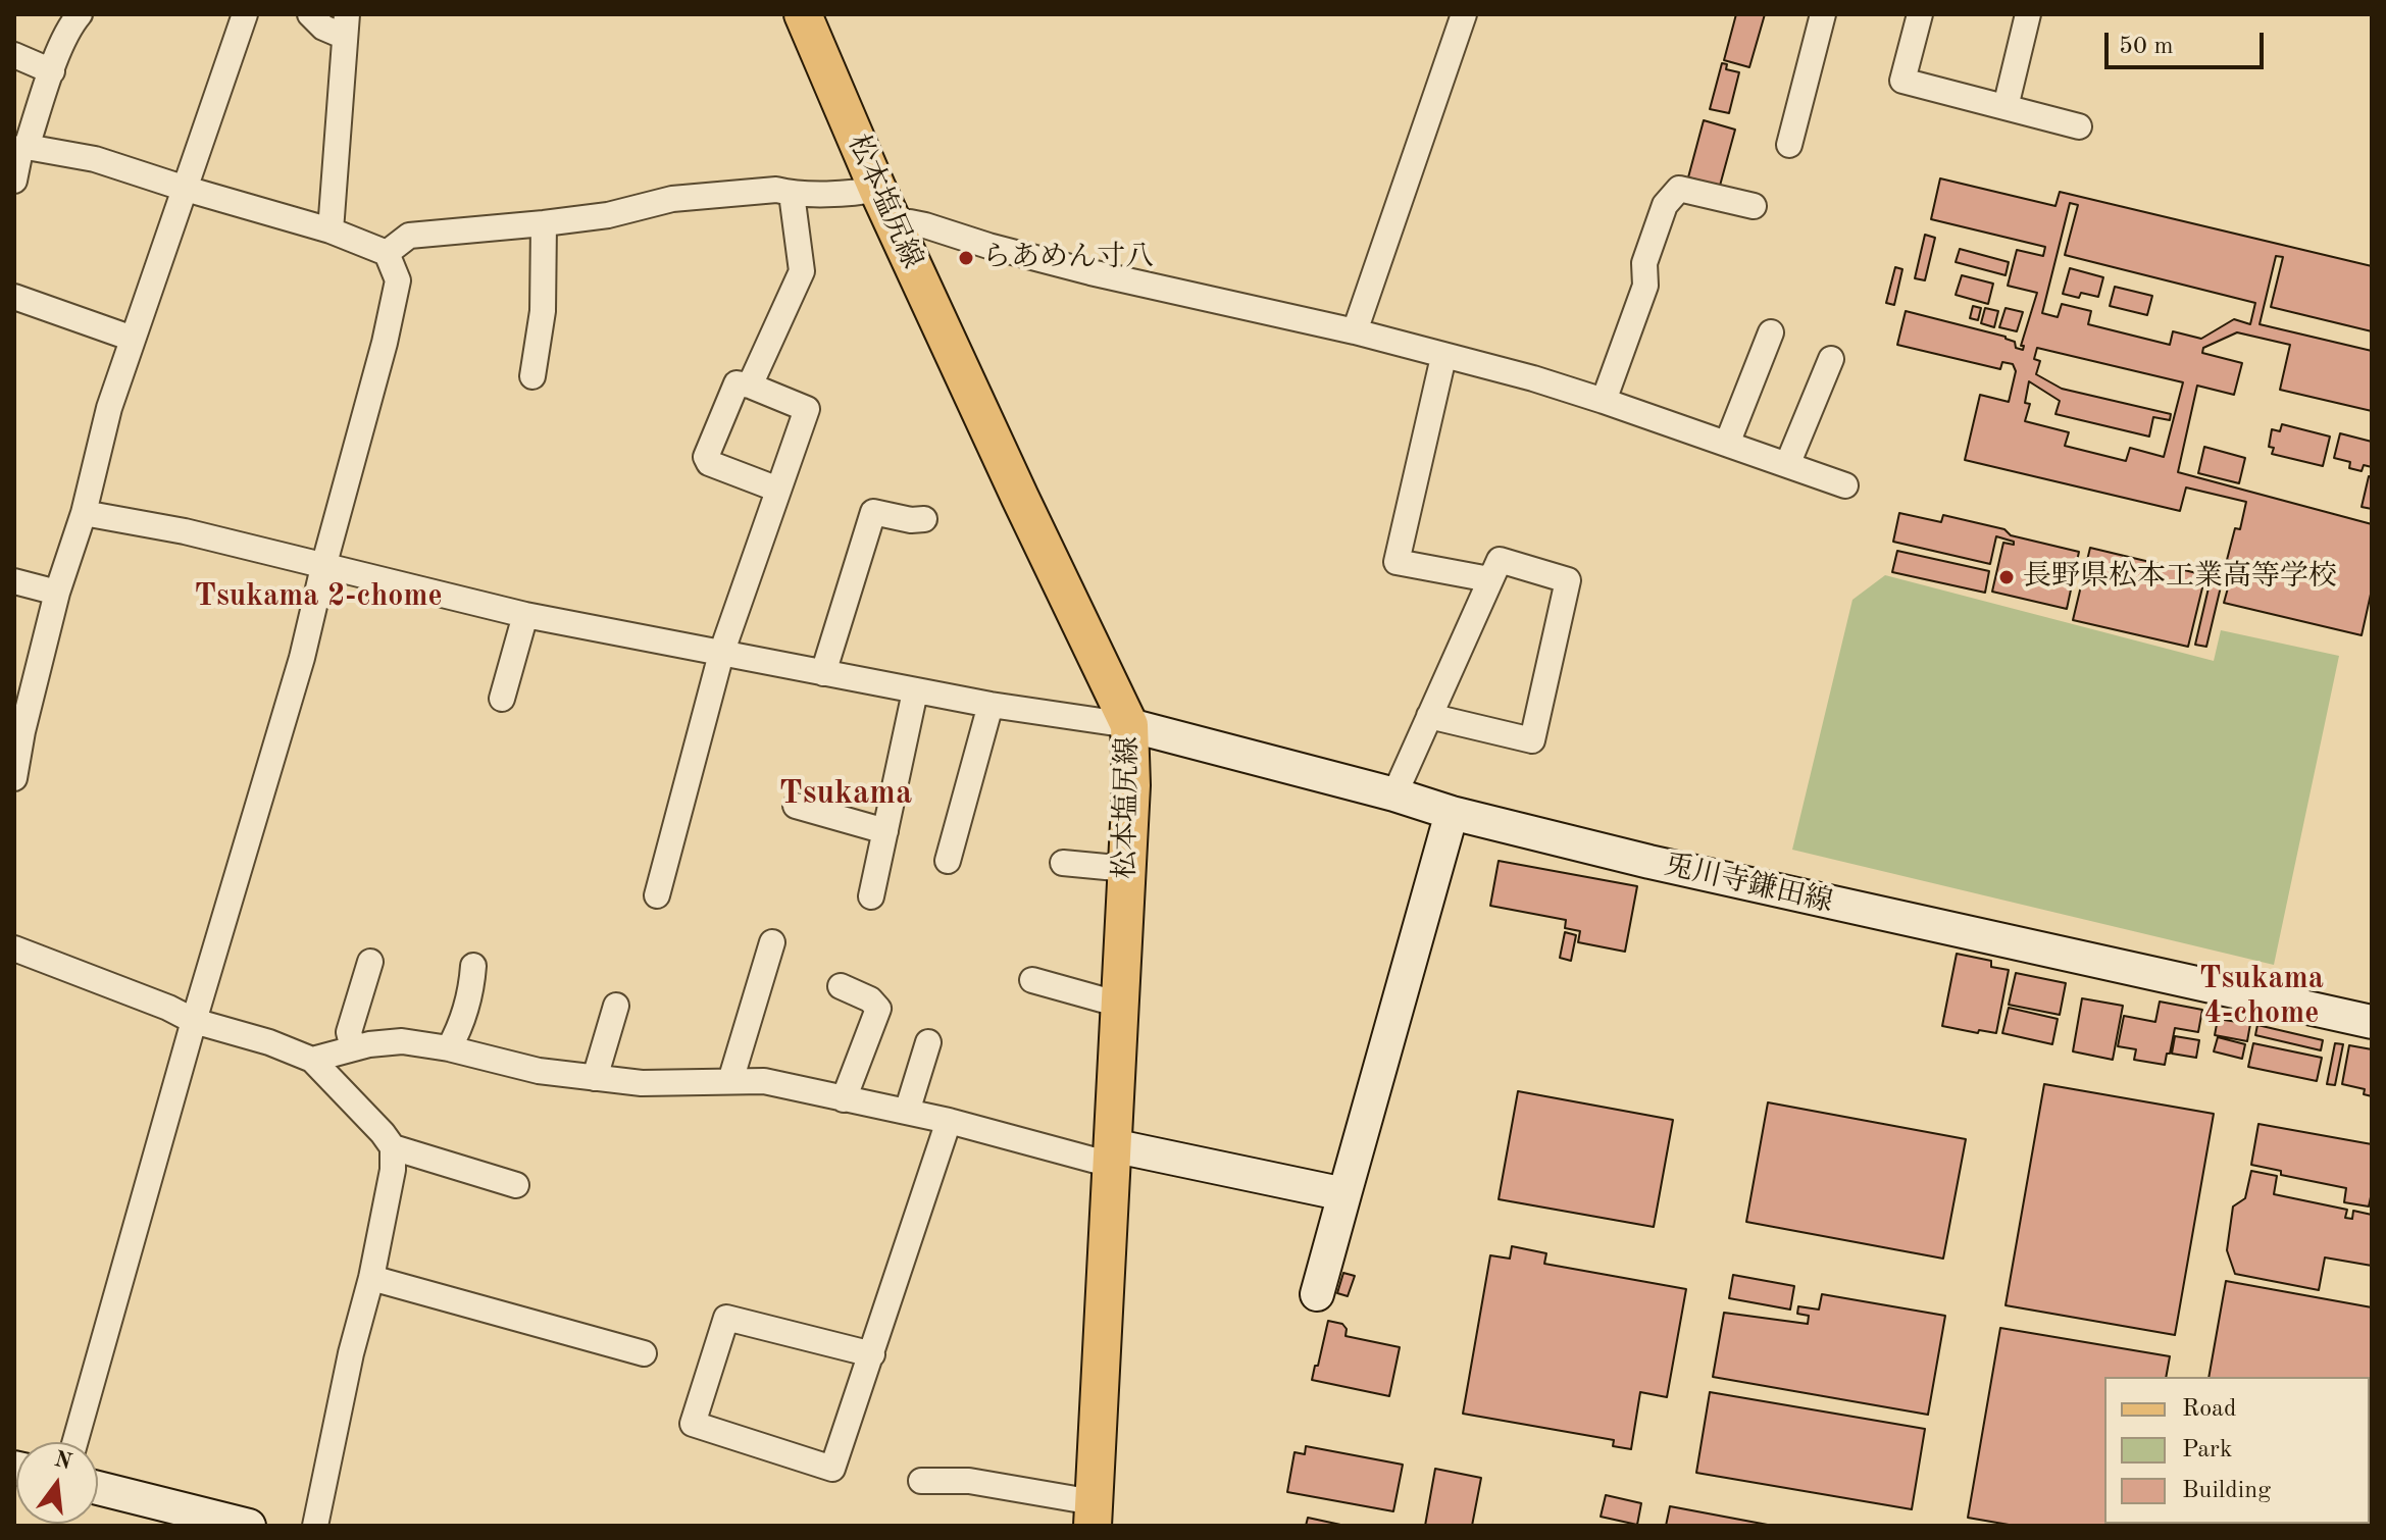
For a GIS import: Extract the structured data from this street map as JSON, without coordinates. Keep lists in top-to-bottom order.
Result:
{
  "streets": {
    "main road": ["松本塩尻線", "兎川寺鎌田線"]
  },
  "crossings": [
    ["松本塩尻線", "兎川寺鎌田線"]
  ],
  "districts": ["Tsukama 2-chome", "Tsukama", "Tsukama 4-chome"],
  "places": ["らあめん寸八", "長野県松本工業高等学校"],
  "legend": ["Road", "Park", "Building"],
  "scale_bar": "50 m",
  "north": "top"
}
